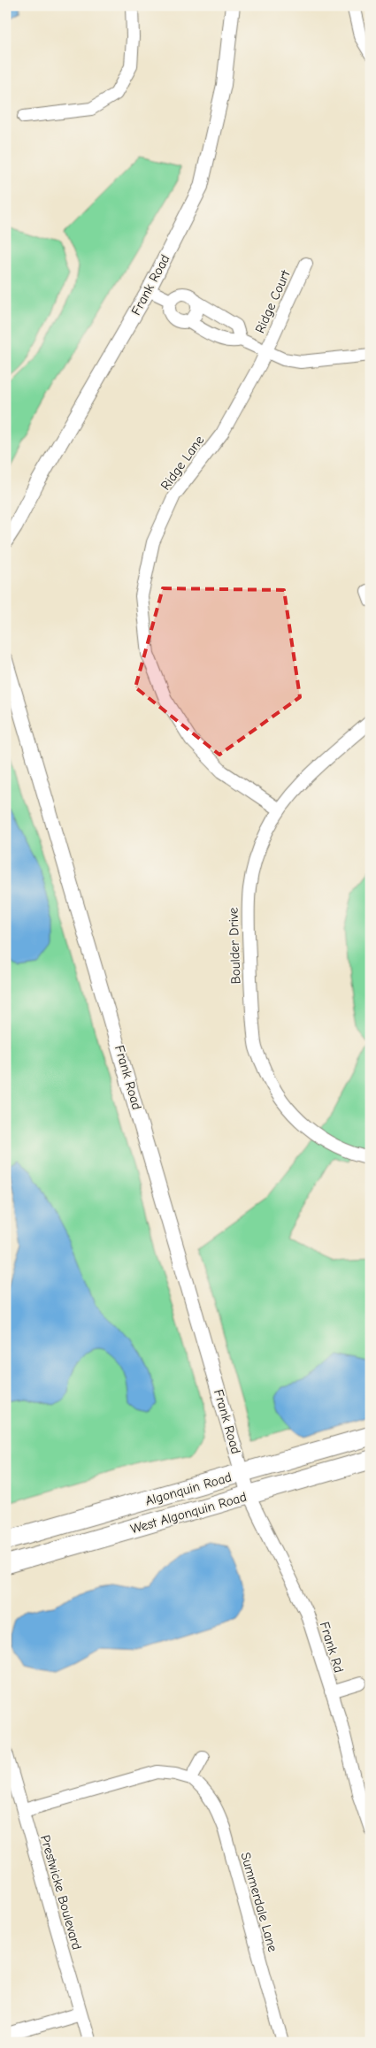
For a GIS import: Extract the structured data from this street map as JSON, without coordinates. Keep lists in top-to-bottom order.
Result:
{
  "streets": {
    "main road": ["Algonquin Road", "West Algonquin Road"],
    "street": [
      "Frank Road",
      "Ridge Court",
      "Ridge Lane",
      "Boulder Drive",
      "Frank Rd",
      "Prestwicke Boulevard",
      "Summerdale Lane"
    ]
  },
  "crossings": [
    ["Frank Road", "Algonquin Road"],
    ["Frank Road", "West Algonquin Road"],
    ["Frank Road", "Frank Rd"],
    ["Ridge Court", "Ridge Lane"],
    ["Ridge Lane", "Boulder Drive"],
    ["West Algonquin Road", "Frank Rd"]
  ]
}
